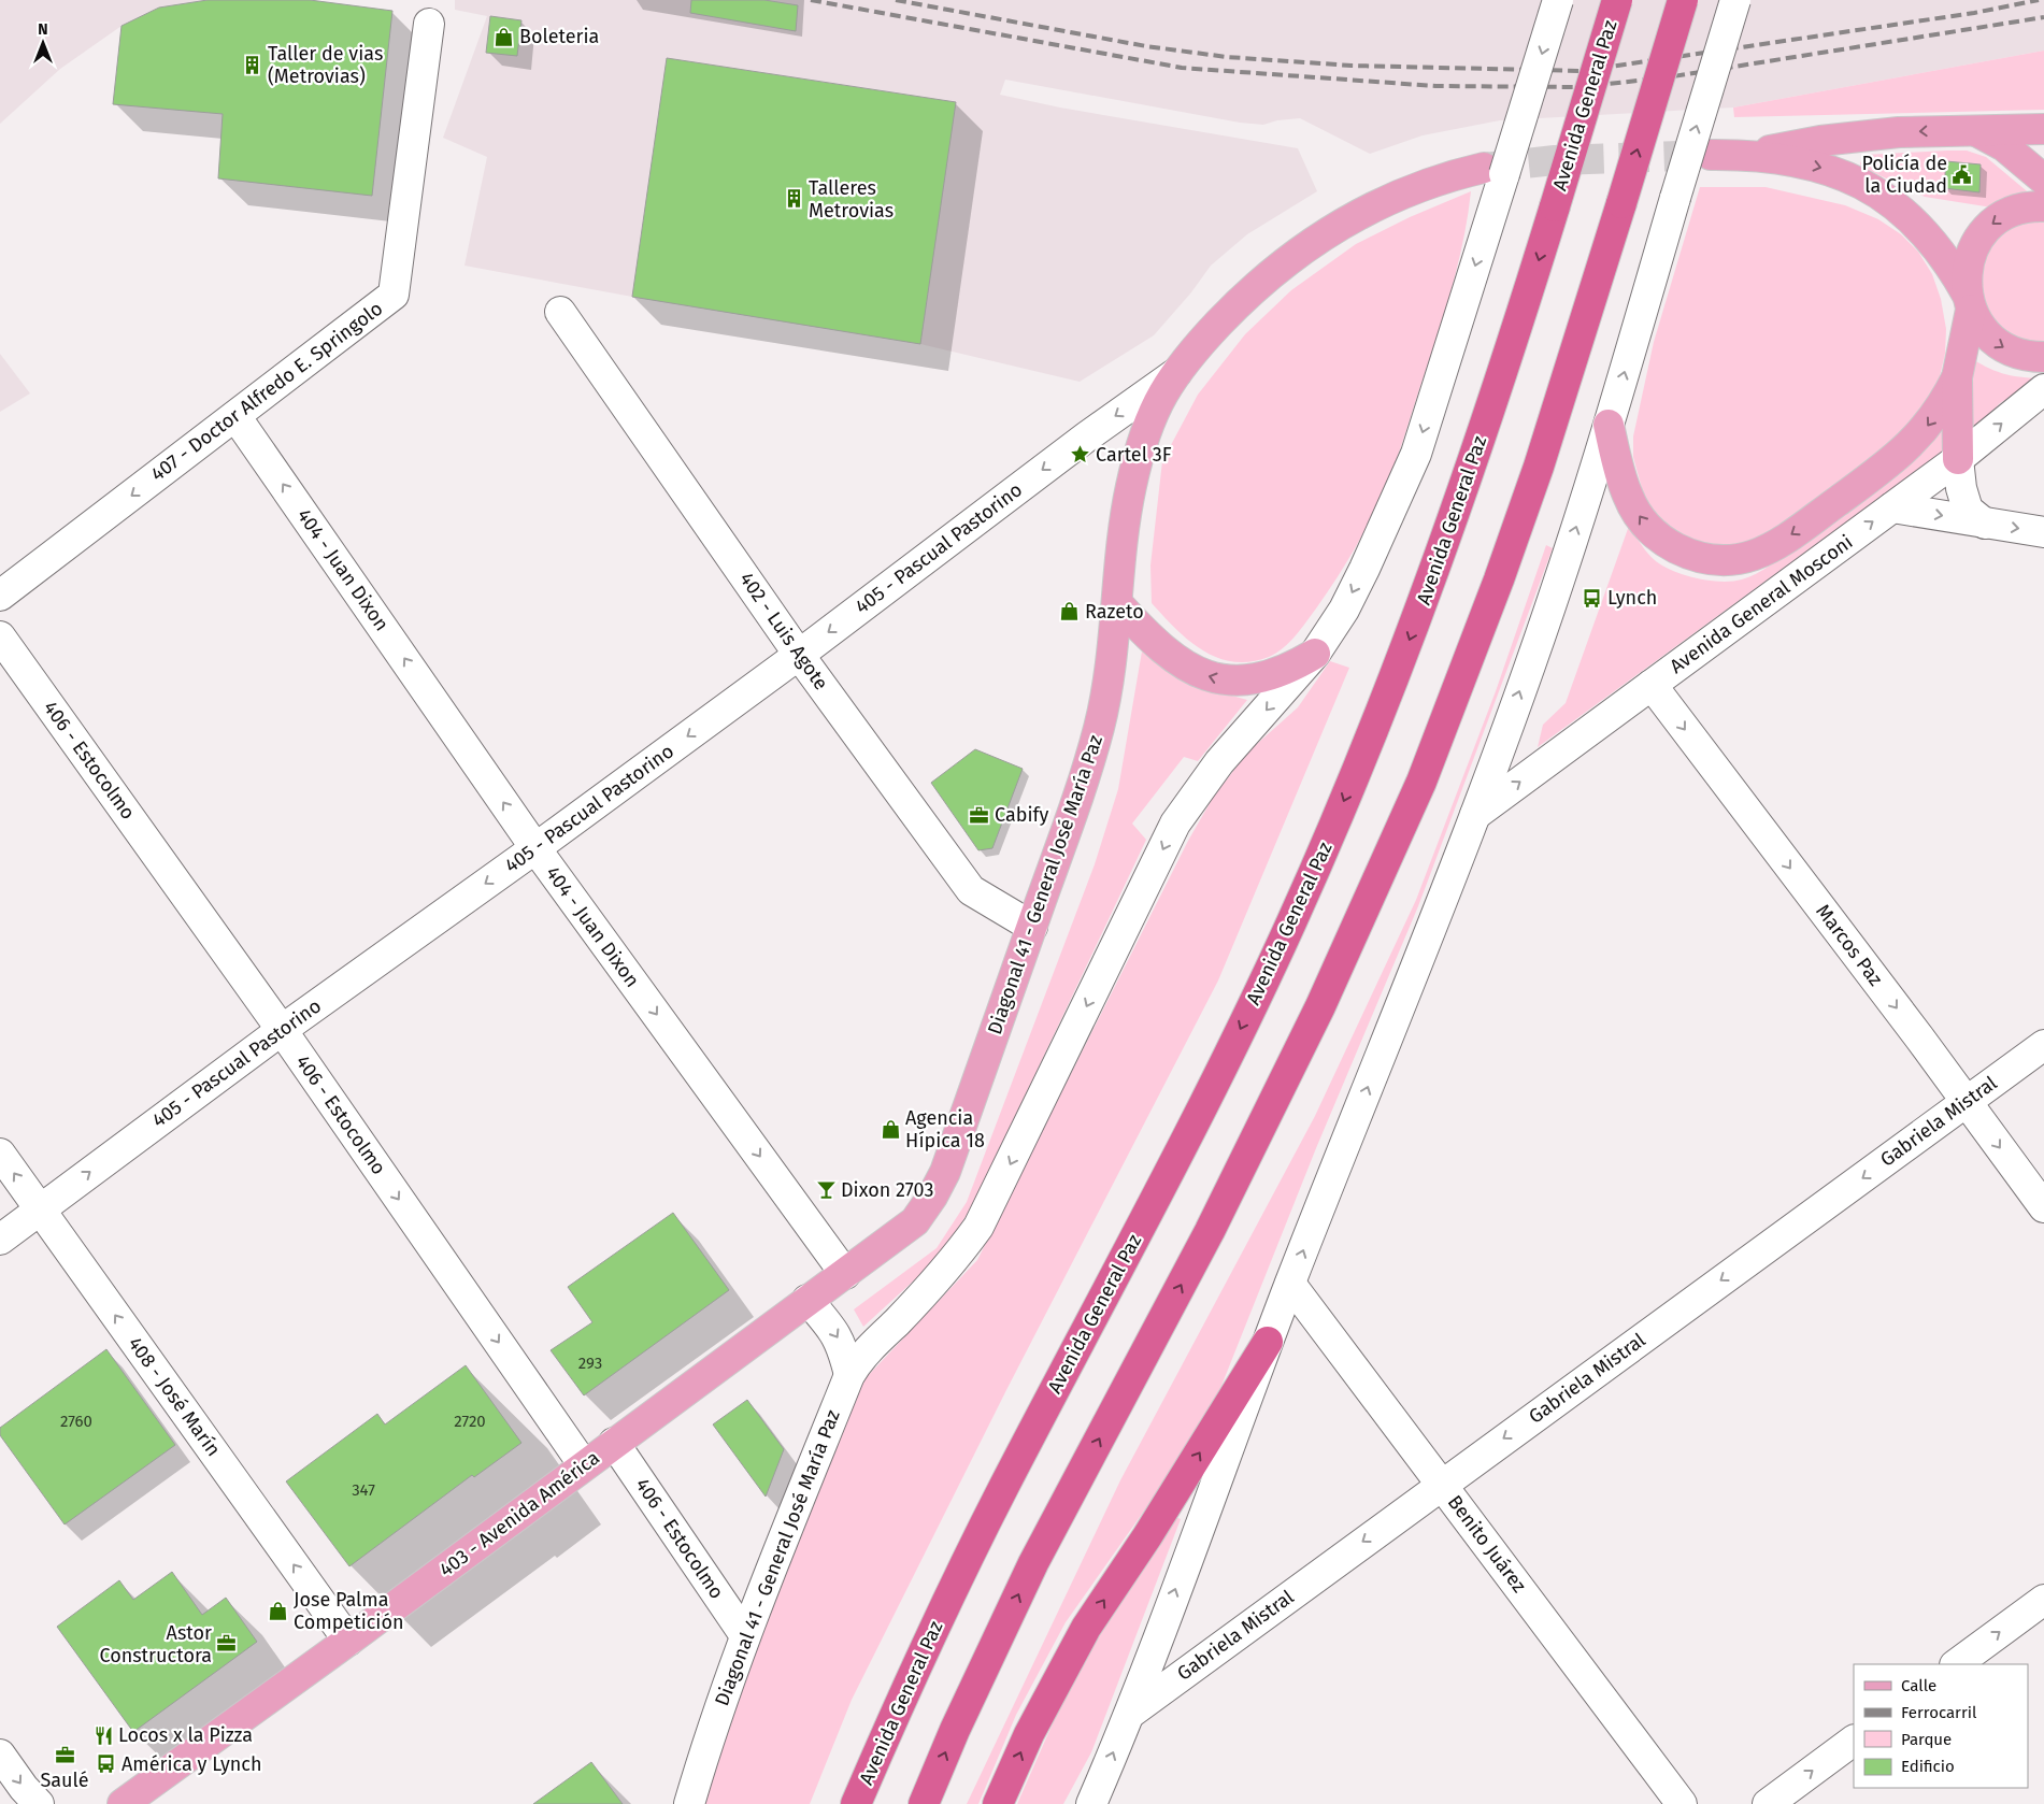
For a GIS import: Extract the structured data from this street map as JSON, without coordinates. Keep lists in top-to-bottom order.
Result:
{
  "streets": {
    "highway": ["Avenida General Paz"],
    "main road": ["Diagonal 41 - General José María Paz", "403 - Avenida América"],
    "street": [
      "407 - Doctor Alfredo E. Springolo",
      "405 - Pascual Pastorino",
      "404 - Juan Dixon",
      "Avenida General Mosconi",
      "402 - Luis Agote",
      "406 - Estocolmo",
      "Marcos Paz",
      "Gabriela Mistral",
      "408 - José Marín",
      "Benito Juárez"
    ]
  },
  "crossings": [
    ["407 - Doctor Alfredo E. Springolo", "404 - Juan Dixon"],
    ["405 - Pascual Pastorino", "404 - Juan Dixon"],
    ["405 - Pascual Pastorino", "402 - Luis Agote"],
    ["405 - Pascual Pastorino", "406 - Estocolmo"],
    ["405 - Pascual Pastorino", "Diagonal 41 - General José María Paz"],
    ["405 - Pascual Pastorino", "408 - José Marín"],
    ["404 - Juan Dixon", "403 - Avenida América"],
    ["Avenida General Mosconi", "Marcos Paz"],
    ["402 - Luis Agote", "Diagonal 41 - General José María Paz"],
    ["406 - Estocolmo", "Diagonal 41 - General José María Paz"],
    ["406 - Estocolmo", "403 - Avenida América"],
    ["Diagonal 41 - General José María Paz", "403 - Avenida América"],
    ["Marcos Paz", "Gabriela Mistral"],
    ["Gabriela Mistral", "Benito Juárez"],
    ["408 - José Marín", "403 - Avenida América"]
  ],
  "one_way": [
    "407 - Doctor Alfredo E. Springolo",
    "Avenida General Mosconi",
    "406 - Estocolmo",
    "Marcos Paz",
    "Gabriela Mistral",
    "408 - José Marín"
  ],
  "places": {
    "shop": [
      "Boleteria",
      "Razeto",
      "Agencia Hípica 18",
      "Jose Palma Competición"
    ],
    "building": ["Taller de vias (Metrovias)", "Talleres Metrovias"],
    "public building": ["Policía de la Ciudad"],
    "place": ["Cartel 3F"],
    "bus stop": ["Lynch", "América y Lynch"],
    "office": ["Cabify", "Astor Constructora", "Saulé"],
    "bar": ["Dixon 2703"],
    "restaurant": ["Locos x la Pizza"]
  },
  "house_numbers": [
    "293",
    "2760",
    "2720",
    "347"
  ],
  "legend": [
    "Calle",
    "Ferrocarril",
    "Parque",
    "Edificio"
  ],
  "north": "top"
}
